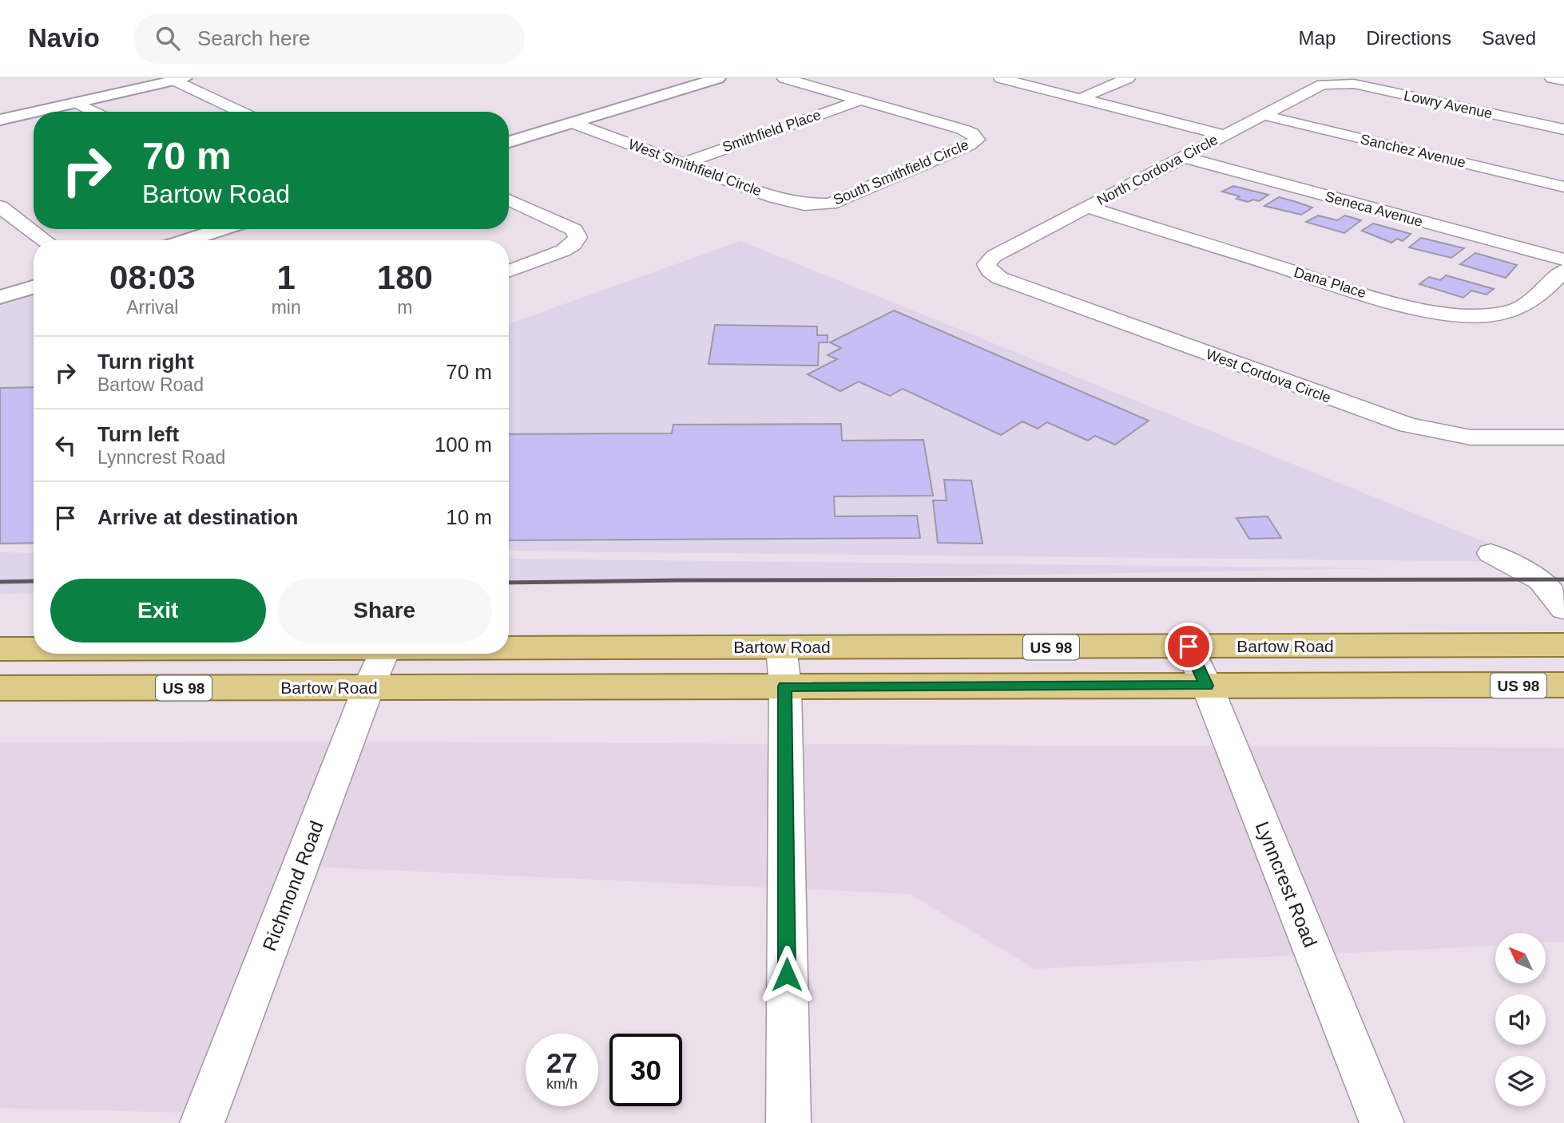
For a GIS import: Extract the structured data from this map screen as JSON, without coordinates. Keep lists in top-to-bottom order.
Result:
{
  "streets": {
    "main road": ["Bartow Road", "US 98"],
    "street": [
      "Lowry Avenue",
      "Smithfield Place",
      "Sanchez Avenue",
      "West Smithfield Circle",
      "North Cordova Circle",
      "South Smithfield Circle",
      "Seneca Avenue",
      "Dana Place",
      "West Cordova Circle",
      "Lynncrest Road",
      "Richmond Road"
    ]
  },
  "crossings": [
    ["Lowry Avenue", "North Cordova Circle"],
    ["Smithfield Place", "West Smithfield Circle"],
    ["Smithfield Place", "South Smithfield Circle"],
    ["Sanchez Avenue", "North Cordova Circle"],
    ["West Smithfield Circle", "South Smithfield Circle"],
    ["North Cordova Circle", "Seneca Avenue"],
    ["North Cordova Circle", "Dana Place"],
    ["North Cordova Circle", "West Cordova Circle"],
    ["Bartow Road", "Lynncrest Road"],
    ["Bartow Road", "Richmond Road"]
  ],
  "north": "top left",
  "page": {
    "header": "Navio",
    "search": "Search here",
    "nav": ["Map", "Directions", "Saved"],
    "turn": ["70 m", "Bartow Road"],
    "eta": [
      "08:03",
      "Arrival",
      "1",
      "min",
      "180",
      "m"
    ],
    "list": [
      {
        "name": "Turn right",
        "note": "Bartow Road",
        "value": "70 m"
      },
      {
        "name": "Turn left",
        "note": "Lynncrest Road",
        "value": "100 m"
      },
      {
        "name": "Arrive at destination",
        "value": "10 m"
      }
    ],
    "buttons": ["Exit", "Share"],
    "speed": "27 km/h",
    "limit": "30"
  }
}
